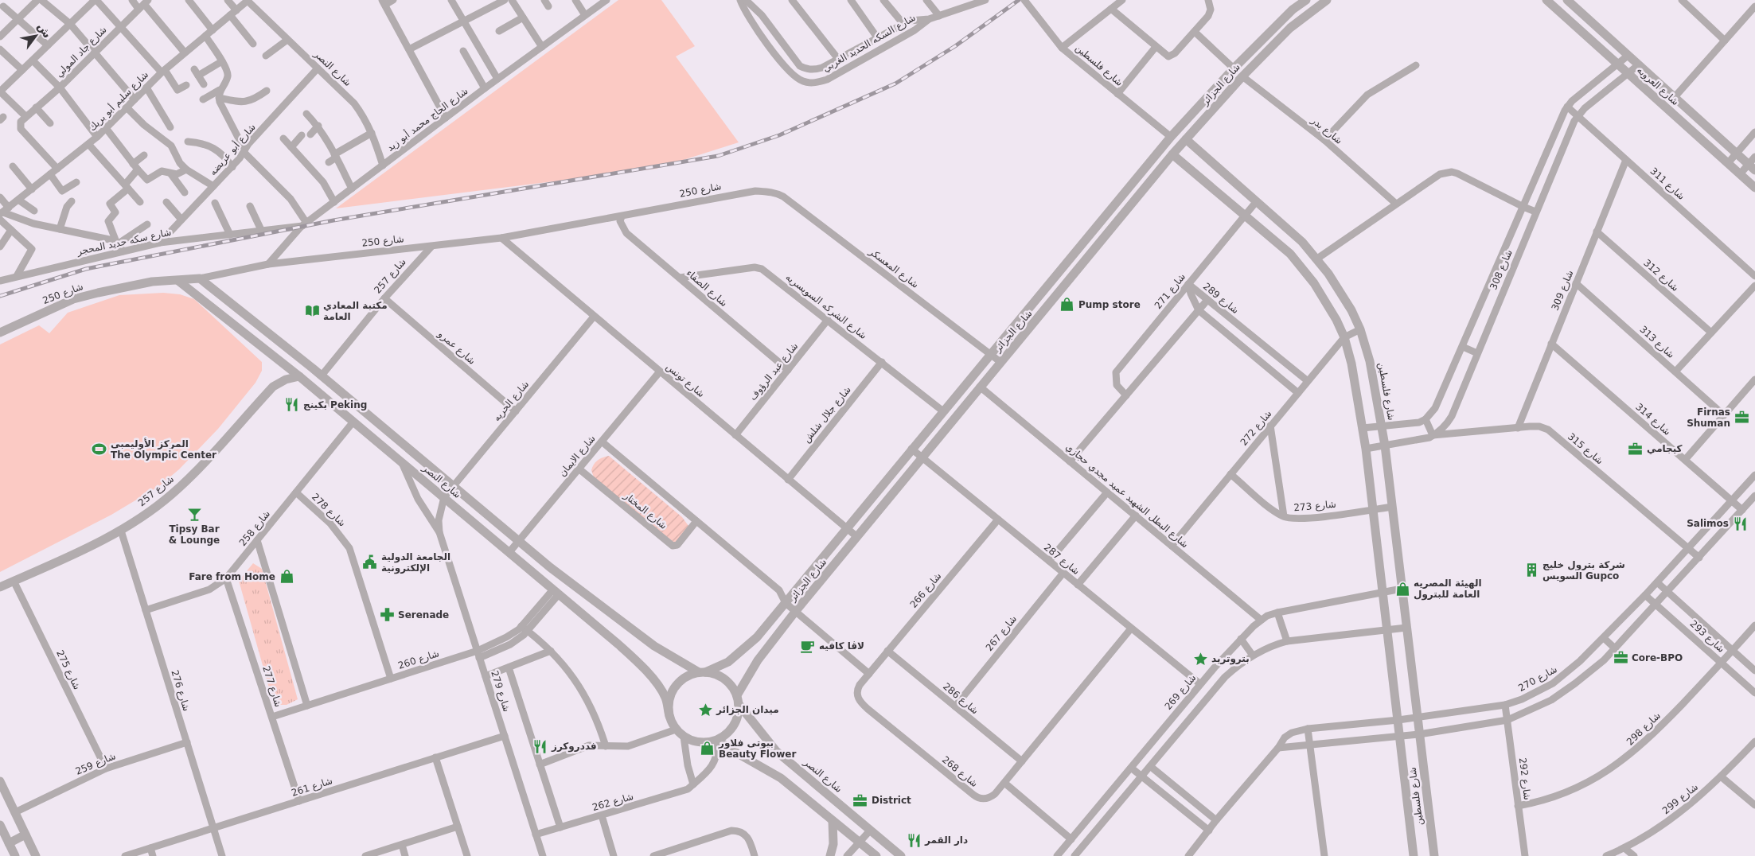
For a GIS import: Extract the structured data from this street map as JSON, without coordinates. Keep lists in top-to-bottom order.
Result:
{
  "streets": {
    "street": [
      "شارع السكه الحديد الغربي",
      "شارع جاد المولي",
      "شارع فلسطين",
      "شارع النصر",
      "شارع الجزائر",
      "شارع العروبه",
      "شارع سليم أبو بريك",
      "شارع الحاج محمد أبو زيد",
      "شارع بدر",
      "شارع أبو عريضه",
      "شارع 311",
      "شارع 250",
      "شارع سكه حديد المحجر",
      "شارع المعسكر",
      "شارع 308",
      "شارع 312",
      "شارع 257",
      "شارع الصفاء",
      "شارع 309",
      "شارع 271",
      "شارع 289",
      "شارع الشركه السويسريه",
      "شارع 313",
      "شارع عمرو",
      "شارع عبد الرؤوف",
      "شارع تونس",
      "شارع الحريه",
      "شارع جلال شلش",
      "شارع 314",
      "شارع 272",
      "شارع 315",
      "شارع الايمان",
      "شارع البطل الشهيد عميد مجدي حجازي",
      "شارع 273",
      "شارع 278",
      "شارع المختار",
      "شارع 258",
      "شارع 287",
      "شارع 266",
      "شارع 267",
      "شارع 293",
      "شارع 260",
      "شارع 275",
      "شارع 270",
      "شارع 277",
      "شارع 276",
      "شارع 279",
      "شارع 269",
      "شارع 286",
      "شارع 298",
      "شارع 259",
      "شارع 268",
      "شارع 292",
      "شارع 261",
      "شارع 299",
      "شارع 262"
    ]
  },
  "crossings": [
    ["شارع فلسطين", "شارع الجزائر"],
    ["شارع فلسطين", "شارع 308"],
    ["شارع فلسطين", "شارع 271"],
    ["شارع فلسطين", "شارع 272"],
    ["شارع فلسطين", "شارع 273"],
    ["شارع فلسطين", "شارع 270"],
    ["شارع فلسطين", "شارع 269"],
    ["شارع النصر", "شارع الجزائر"],
    ["شارع النصر", "شارع سليم أبو بريك"],
    ["شارع النصر", "شارع الحاج محمد أبو زيد"],
    ["شارع النصر", "شارع أبو عريضه"],
    ["شارع النصر", "شارع 250"],
    ["شارع النصر", "شارع 257"],
    ["شارع النصر", "شارع الحريه"],
    ["شارع النصر", "شارع الايمان"],
    ["شارع النصر", "شارع 258"],
    ["شارع النصر", "شارع 260"],
    ["شارع النصر", "شارع 279"],
    ["شارع النصر", "شارع 262"],
    ["شارع الجزائر", "شارع بدر"],
    ["شارع الجزائر", "شارع المعسكر"],
    ["شارع الجزائر", "شارع الشركه السويسريه"],
    ["شارع الجزائر", "شارع تونس"],
    ["شارع الجزائر", "شارع البطل الشهيد عميد مجدي حجازي"],
    ["شارع الجزائر", "شارع 287"],
    ["شارع الجزائر", "شارع 262"],
    ["شارع العروبه", "شارع 308"],
    ["شارع الحاج محمد أبو زيد", "شارع 250"],
    ["شارع الحاج محمد أبو زيد", "شارع سكه حديد المحجر"],
    ["شارع أبو عريضه", "شارع سكه حديد المحجر"],
    ["شارع 311", "شارع 308"],
    ["شارع 311", "شارع 309"],
    ["شارع 250", "شارع المعسكر"],
    ["شارع 250", "شارع 257"],
    ["شارع 250", "شارع الصفاء"],
    ["شارع 250", "شارع تونس"],
    ["شارع 308", "شارع 315"],
    ["شارع 312", "شارع 309"],
    ["شارع 257", "شارع عمرو"],
    ["شارع 257", "شارع 275"],
    ["شارع 257", "شارع 276"],
    ["شارع الصفاء", "شارع الشركه السويسريه"],
    ["شارع الصفاء", "شارع عبد الرؤوف"],
    ["شارع 309", "شارع 313"],
    ["شارع 309", "شارع 314"],
    ["شارع 309", "شارع 315"],
    ["شارع 271", "شارع 289"],
    ["شارع 289", "شارع 272"],
    ["شارع الشركه السويسريه", "شارع عبد الرؤوف"],
    ["شارع الشركه السويسريه", "شارع جلال شلش"],
    ["شارع عمرو", "شارع الحريه"],
    ["شارع عبد الرؤوف", "شارع تونس"],
    ["شارع تونس", "شارع الحريه"],
    ["شارع تونس", "شارع جلال شلش"],
    ["شارع تونس", "شارع الايمان"],
    ["شارع الحريه", "شارع 279"],
    ["شارع 314", "شارع 270"],
    ["شارع 272", "شارع البطل الشهيد عميد مجدي حجازي"],
    ["شارع 272", "شارع 273"],
    ["شارع 315", "شارع 270"],
    ["شارع الايمان", "شارع المختار"],
    ["شارع البطل الشهيد عميد مجدي حجازي", "شارع 269"],
    ["شارع 278", "شارع 258"],
    ["شارع 278", "شارع 260"],
    ["شارع 258", "شارع 277"],
    ["شارع 258", "شارع 276"],
    ["شارع 287", "شارع 266"],
    ["شارع 287", "شارع 267"],
    ["شارع 287", "شارع 269"],
    ["شارع 287", "شارع 268"],
    ["شارع 266", "شارع 286"],
    ["شارع 266", "شارع 268"],
    ["شارع 267", "شارع 286"],
    ["شارع 293", "شارع 270"],
    ["شارع 293", "شارع 298"],
    ["شارع 260", "شارع 277"],
    ["شارع 260", "شارع 279"],
    ["شارع 275", "شارع 259"],
    ["شارع 270", "شارع 292"],
    ["شارع 277", "شارع 261"],
    ["شارع 276", "شارع 259"],
    ["شارع 276", "شارع 261"],
    ["شارع 279", "شارع 261"],
    ["شارع 279", "شارع 262"],
    ["شارع 286", "شارع 268"],
    ["شارع 298", "شارع 292"]
  ],
  "places": {
    "shop": [
      "Pump store",
      "Fare from Home",
      "الهيئة المصريه العامة للبترول",
      "بيوتى فلاور Beauty Flower"
    ],
    "library": ["مكتبة المعادي العامة"],
    "restaurant": [
      "بكينج Peking",
      "Salimos",
      "فددروكرز",
      "دار القمر"
    ],
    "office": [
      "Firnas Shuman",
      "كيجامي",
      "Core-BPO",
      "District"
    ],
    "sports": ["المركز الأوليمبى The Olympic Center"],
    "bar": ["Tipsy Bar & Lounge"],
    "public building": ["الجامعة الدولية الإلكترونية"],
    "building": ["شركة بترول خليج السويس Gupco"],
    "pharmacy": ["Serenade"],
    "cafe": ["لاڤا كافيه"],
    "place": ["بتروتريد", "ميدان الجزائر"]
  },
  "north": "top right"
}
